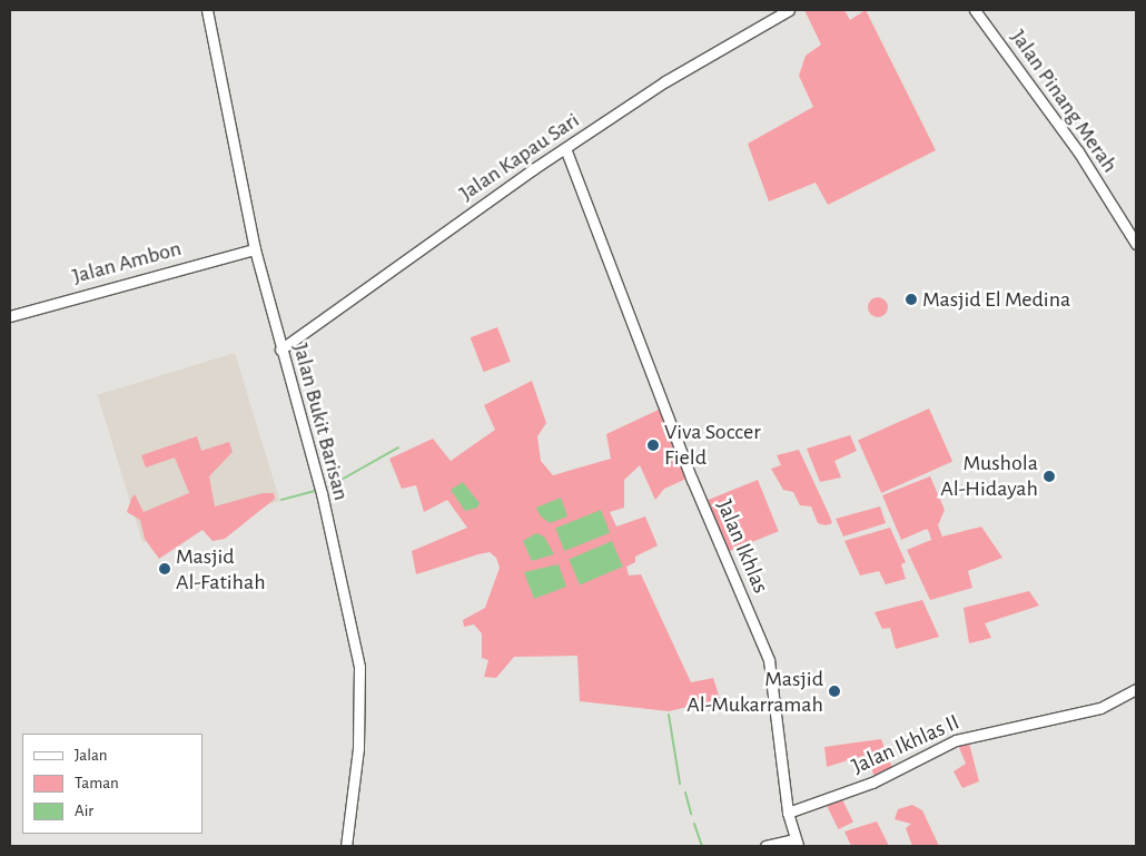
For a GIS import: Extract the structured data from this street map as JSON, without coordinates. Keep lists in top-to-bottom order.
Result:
{
  "streets": {
    "street": [
      "Jalan Pinang Merah",
      "Jalan Kapau Sari",
      "Jalan Ambon",
      "Jalan Bukit Barisan",
      "Jalan Ikhlas",
      "Jalan Ikhlas II"
    ]
  },
  "crossings": [
    ["Jalan Kapau Sari", "Jalan Bukit Barisan"],
    ["Jalan Kapau Sari", "Jalan Ikhlas"],
    ["Jalan Ambon", "Jalan Bukit Barisan"],
    ["Jalan Ikhlas", "Jalan Ikhlas II"]
  ],
  "places": [
    "Masjid El Medina",
    "Viva Soccer Field",
    "Mushola Al-Hidayah",
    "Masjid Al-Fatihah",
    "Masjid Al-Mukarramah"
  ],
  "legend": ["Jalan", "Taman", "Air"]
}
